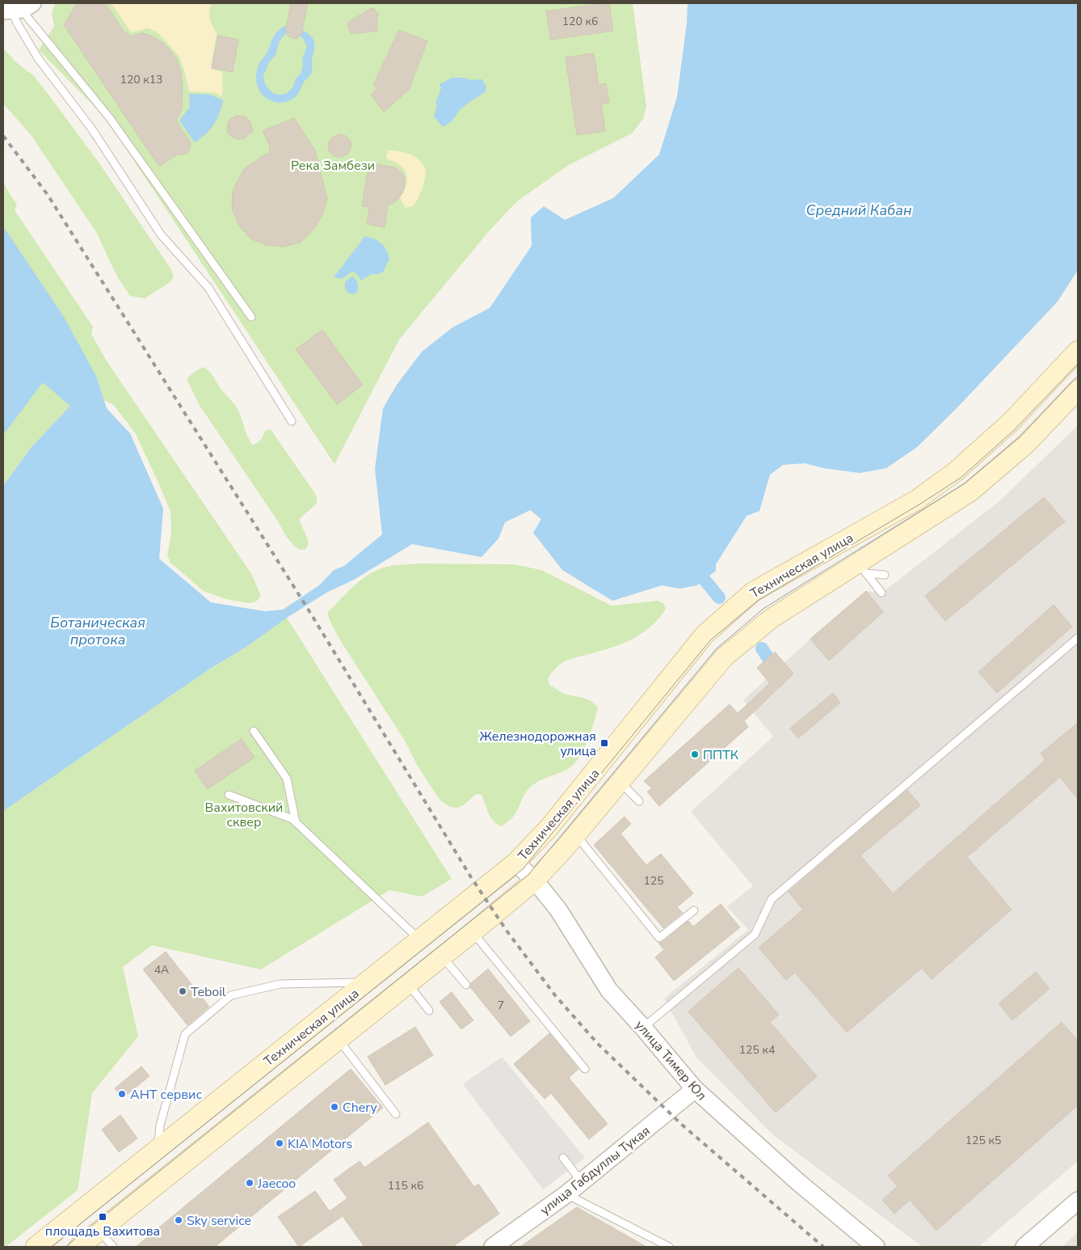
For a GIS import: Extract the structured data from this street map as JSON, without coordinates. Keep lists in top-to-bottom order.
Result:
{
  "streets": {
    "main road": ["Техническая улица"],
    "street": ["улица Тимер Юл", "улица Габдуллы Тукая"]
  },
  "crossings": [
    ["Техническая улица", "улица Тимер Юл"],
    ["улица Тимер Юл", "улица Габдуллы Тукая"]
  ],
  "water": ["Средний Кабан", "Ботаническая протока"],
  "parks": ["Река Замбези", "Вахитовский сквер"],
  "places": {
    "transit": ["Железнодорожная улица", "площадь Вахитова"],
    "other": [
      "ППТК",
      "Teboil",
      "АНТ сервис",
      "Chery",
      "KIA Motors",
      "Jaecoo",
      "Sky service"
    ]
  },
  "house_numbers": [
    "120 к6",
    "120 к13",
    "125",
    "4А",
    "7",
    "125 к4",
    "125 к5",
    "115 к6"
  ]
}
